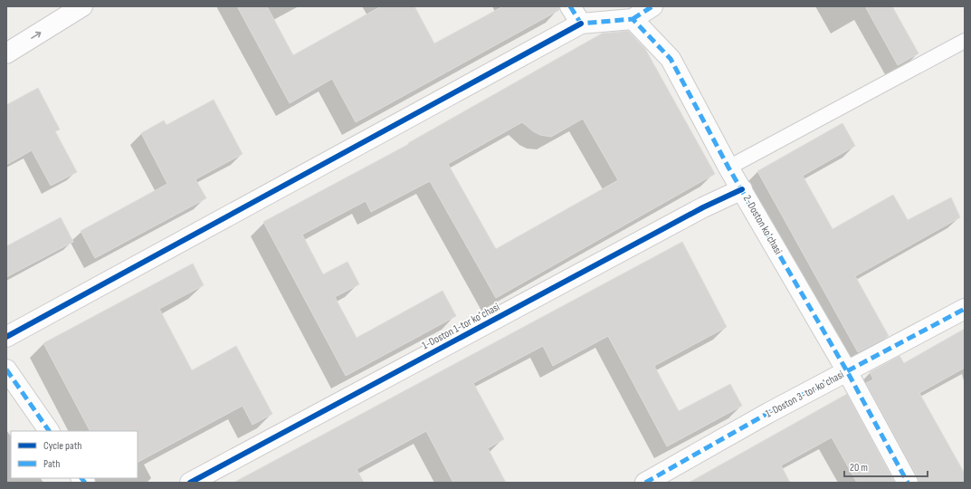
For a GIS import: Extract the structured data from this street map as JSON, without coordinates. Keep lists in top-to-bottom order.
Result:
{
  "streets": {
    "street": ["2-Doston koʻchasi", "1-Doston 1-tor koʻchasi", "1-Doston 3-tor koʻchasi"]
  },
  "crossings": [
    ["2-Doston koʻchasi", "1-Doston 1-tor koʻchasi"],
    ["2-Doston koʻchasi", "1-Doston 3-tor koʻchasi"]
  ],
  "legend": ["Cycle path", "Path"],
  "scale_bar": "20 m"
}
